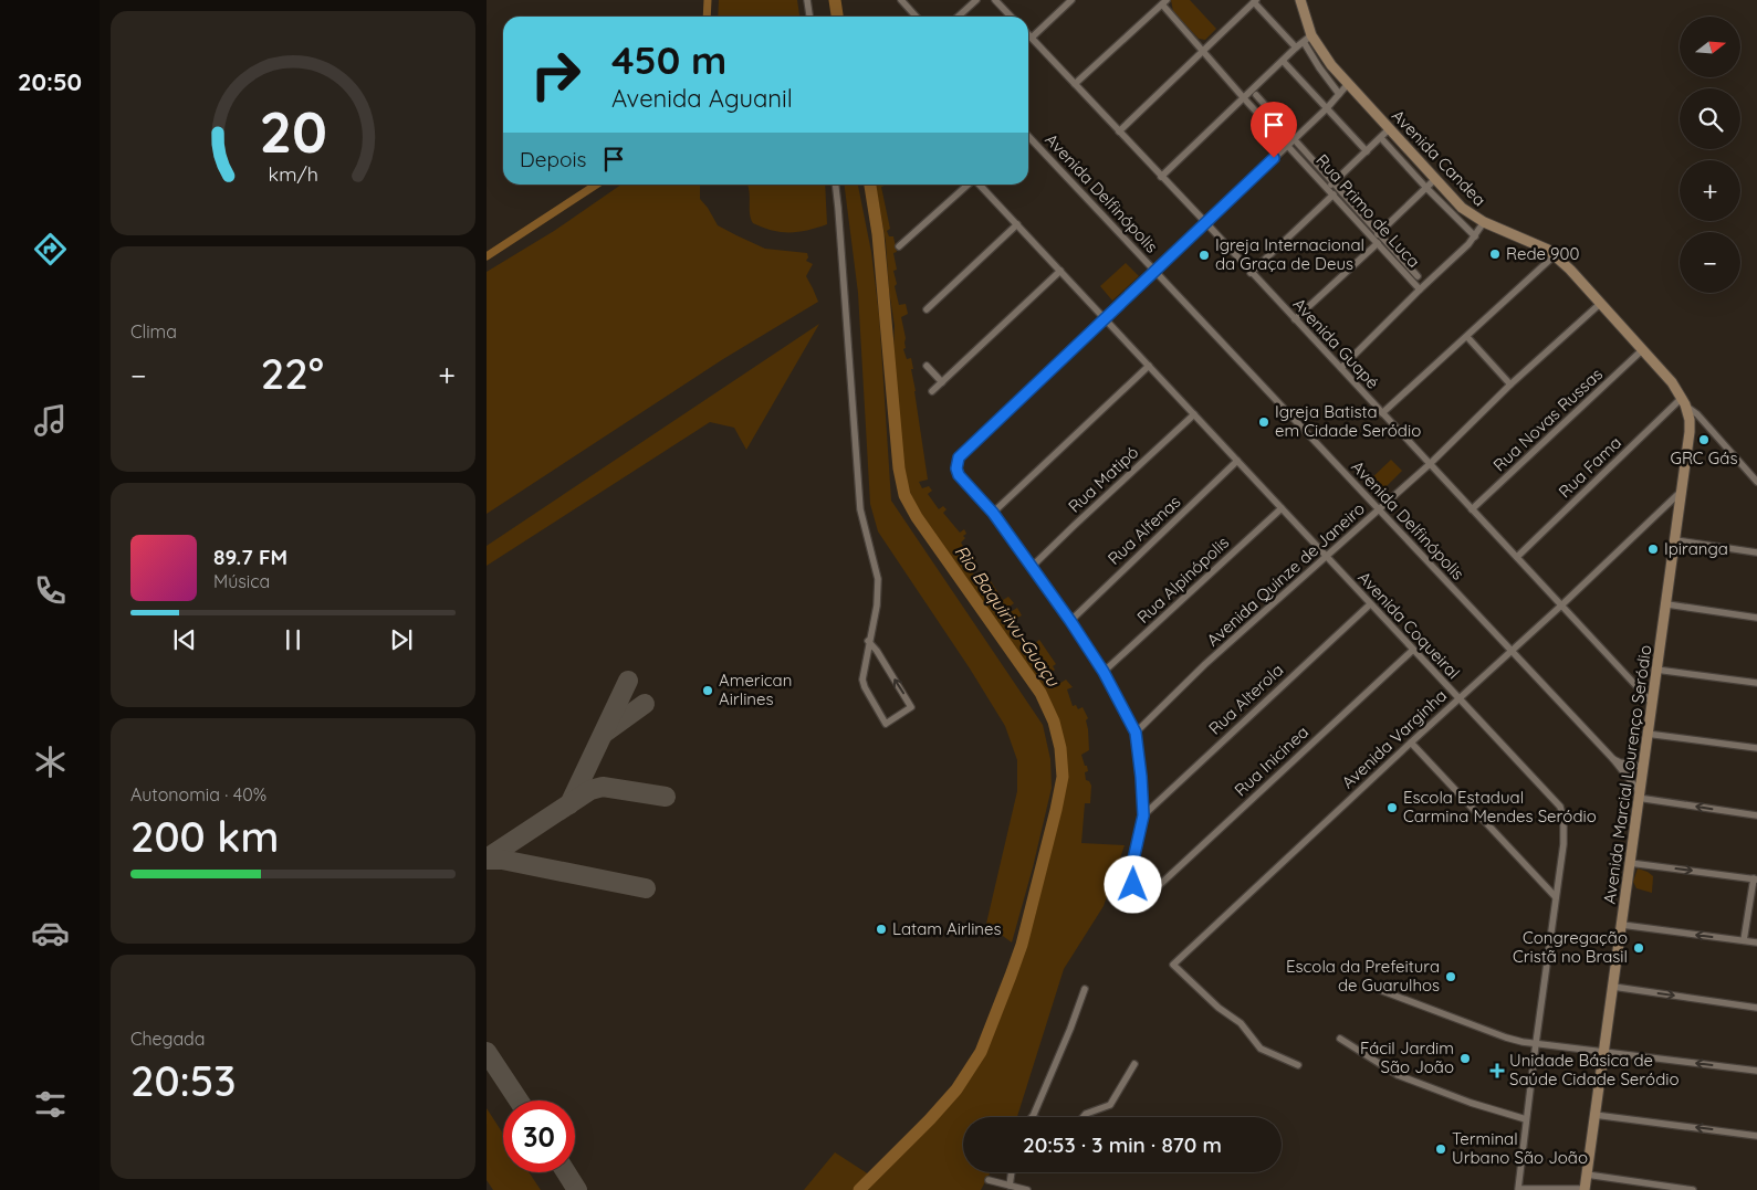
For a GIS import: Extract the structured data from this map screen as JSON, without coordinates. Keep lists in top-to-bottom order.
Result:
{
  "streets": {
    "main road": ["Avenida Candea", "Avenida Marcial Lourenço Seródio"],
    "street": [
      "Avenida Delfinópolis",
      "Rua Primo de Luca",
      "Avenida Guapé",
      "Rua Novas Russas",
      "Rua Fama",
      "Rua Matipó",
      "Rua Alfenas",
      "Avenida Quinze de Janeiro",
      "Rua Alpinópolis",
      "Avenida Coqueiral",
      "Rua Alterola",
      "Avenida Varginha",
      "Rua Inicinea"
    ]
  },
  "crossings": [
    ["Avenida Candea", "Rua Novas Russas"],
    ["Avenida Candea", "Rua Fama"],
    ["Avenida Candea", "Avenida Quinze de Janeiro"],
    ["Avenida Candea", "Avenida Marcial Lourenço Seródio"],
    ["Avenida Delfinópolis", "Avenida Quinze de Janeiro"],
    ["Avenida Delfinópolis", "Avenida Varginha"],
    ["Avenida Delfinópolis", "Avenida Marcial Lourenço Seródio"],
    ["Avenida Guapé", "Rua Novas Russas"],
    ["Avenida Guapé", "Rua Fama"],
    ["Avenida Guapé", "Avenida Quinze de Janeiro"],
    ["Avenida Guapé", "Avenida Varginha"],
    ["Avenida Guapé", "Avenida Marcial Lourenço Seródio"],
    ["Rua Fama", "Avenida Marcial Lourenço Seródio"],
    ["Rua Matipó", "Avenida Coqueiral"],
    ["Rua Alfenas", "Avenida Coqueiral"],
    ["Avenida Quinze de Janeiro", "Avenida Coqueiral"],
    ["Rua Alpinópolis", "Avenida Coqueiral"],
    ["Avenida Coqueiral", "Rua Alterola"],
    ["Avenida Coqueiral", "Avenida Varginha"],
    ["Avenida Coqueiral", "Rua Inicinea"],
    ["Avenida Coqueiral", "Avenida Marcial Lourenço Seródio"],
    ["Rua Alterola", "Rua Inicinea"],
    ["Avenida Varginha", "Avenida Marcial Lourenço Seródio"]
  ],
  "water": ["Rio Baquirivu-Guaçu"],
  "places": {
    "other": [
      "Rede 900",
      "Igreja Internacional da Graça de Deus",
      "Igreja Batista em Cidade Seródio",
      "GRC Gás",
      "Ipiranga",
      "American Airlines",
      "Escola Estadual Carmina Mendes Seródio",
      "Latam Airlines",
      "Congregação Cristã no Brasil",
      "Escola da Prefeitura de Guarulhos",
      "Fácil Jardim São João",
      "Terminal Urbano São João"
    ],
    "health": ["Unidade Básica de Saúde Cidade Seródio"]
  },
  "north": "right",
  "page": {
    "tabs": "20:50",
    "map_buttons": ["+", "−"],
    "turn": ["450 m", "Avenida Aguanil"],
    "then": "Depois",
    "tile": [
      "Clima",
      ["Autonomia · 40%", "200 km"],
      ["Chegada", "20:53"]
    ],
    "heat": ["−", "22°", "+"],
    "song": ["89.7 FM", "Música"],
    "limit": "30",
    "trip": "20:53 · 3 min · 870 m",
    "gauge": ["20", "km/h"]
  }
}
